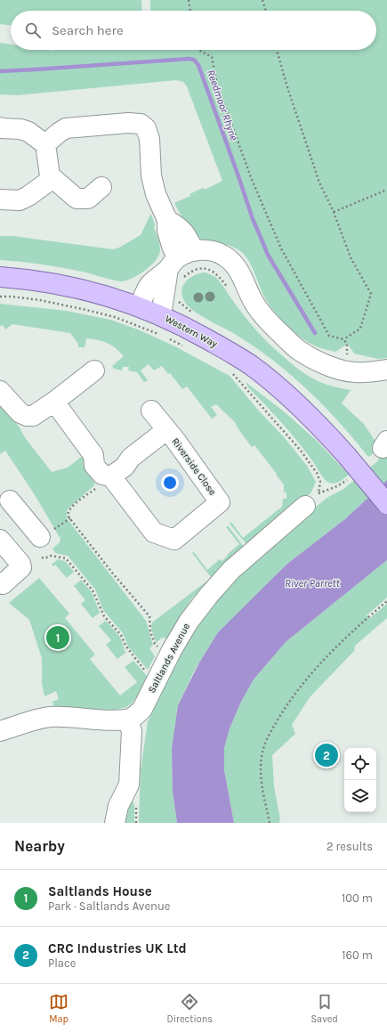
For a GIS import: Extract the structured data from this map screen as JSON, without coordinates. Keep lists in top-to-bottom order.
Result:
{
  "streets": {
    "main road": ["Western Way"],
    "street": ["Riverside Close", "Saltlands Avenue"]
  },
  "water": ["Reedmoor Rhyne", "River Parrett"],
  "page": {
    "search": "Search here",
    "pins": ["1", "2"],
    "heading": ["Nearby", "2 results"],
    "list": [
      {
        "mark": "1",
        "name": "Saltlands House",
        "note": "Park · Saltlands Avenue",
        "value": "100 m"
      },
      {
        "mark": "2",
        "name": "CRC Industries UK Ltd",
        "note": "Place",
        "value": "160 m"
      }
    ],
    "nav": ["Map", "Directions", "Saved"]
  }
}
